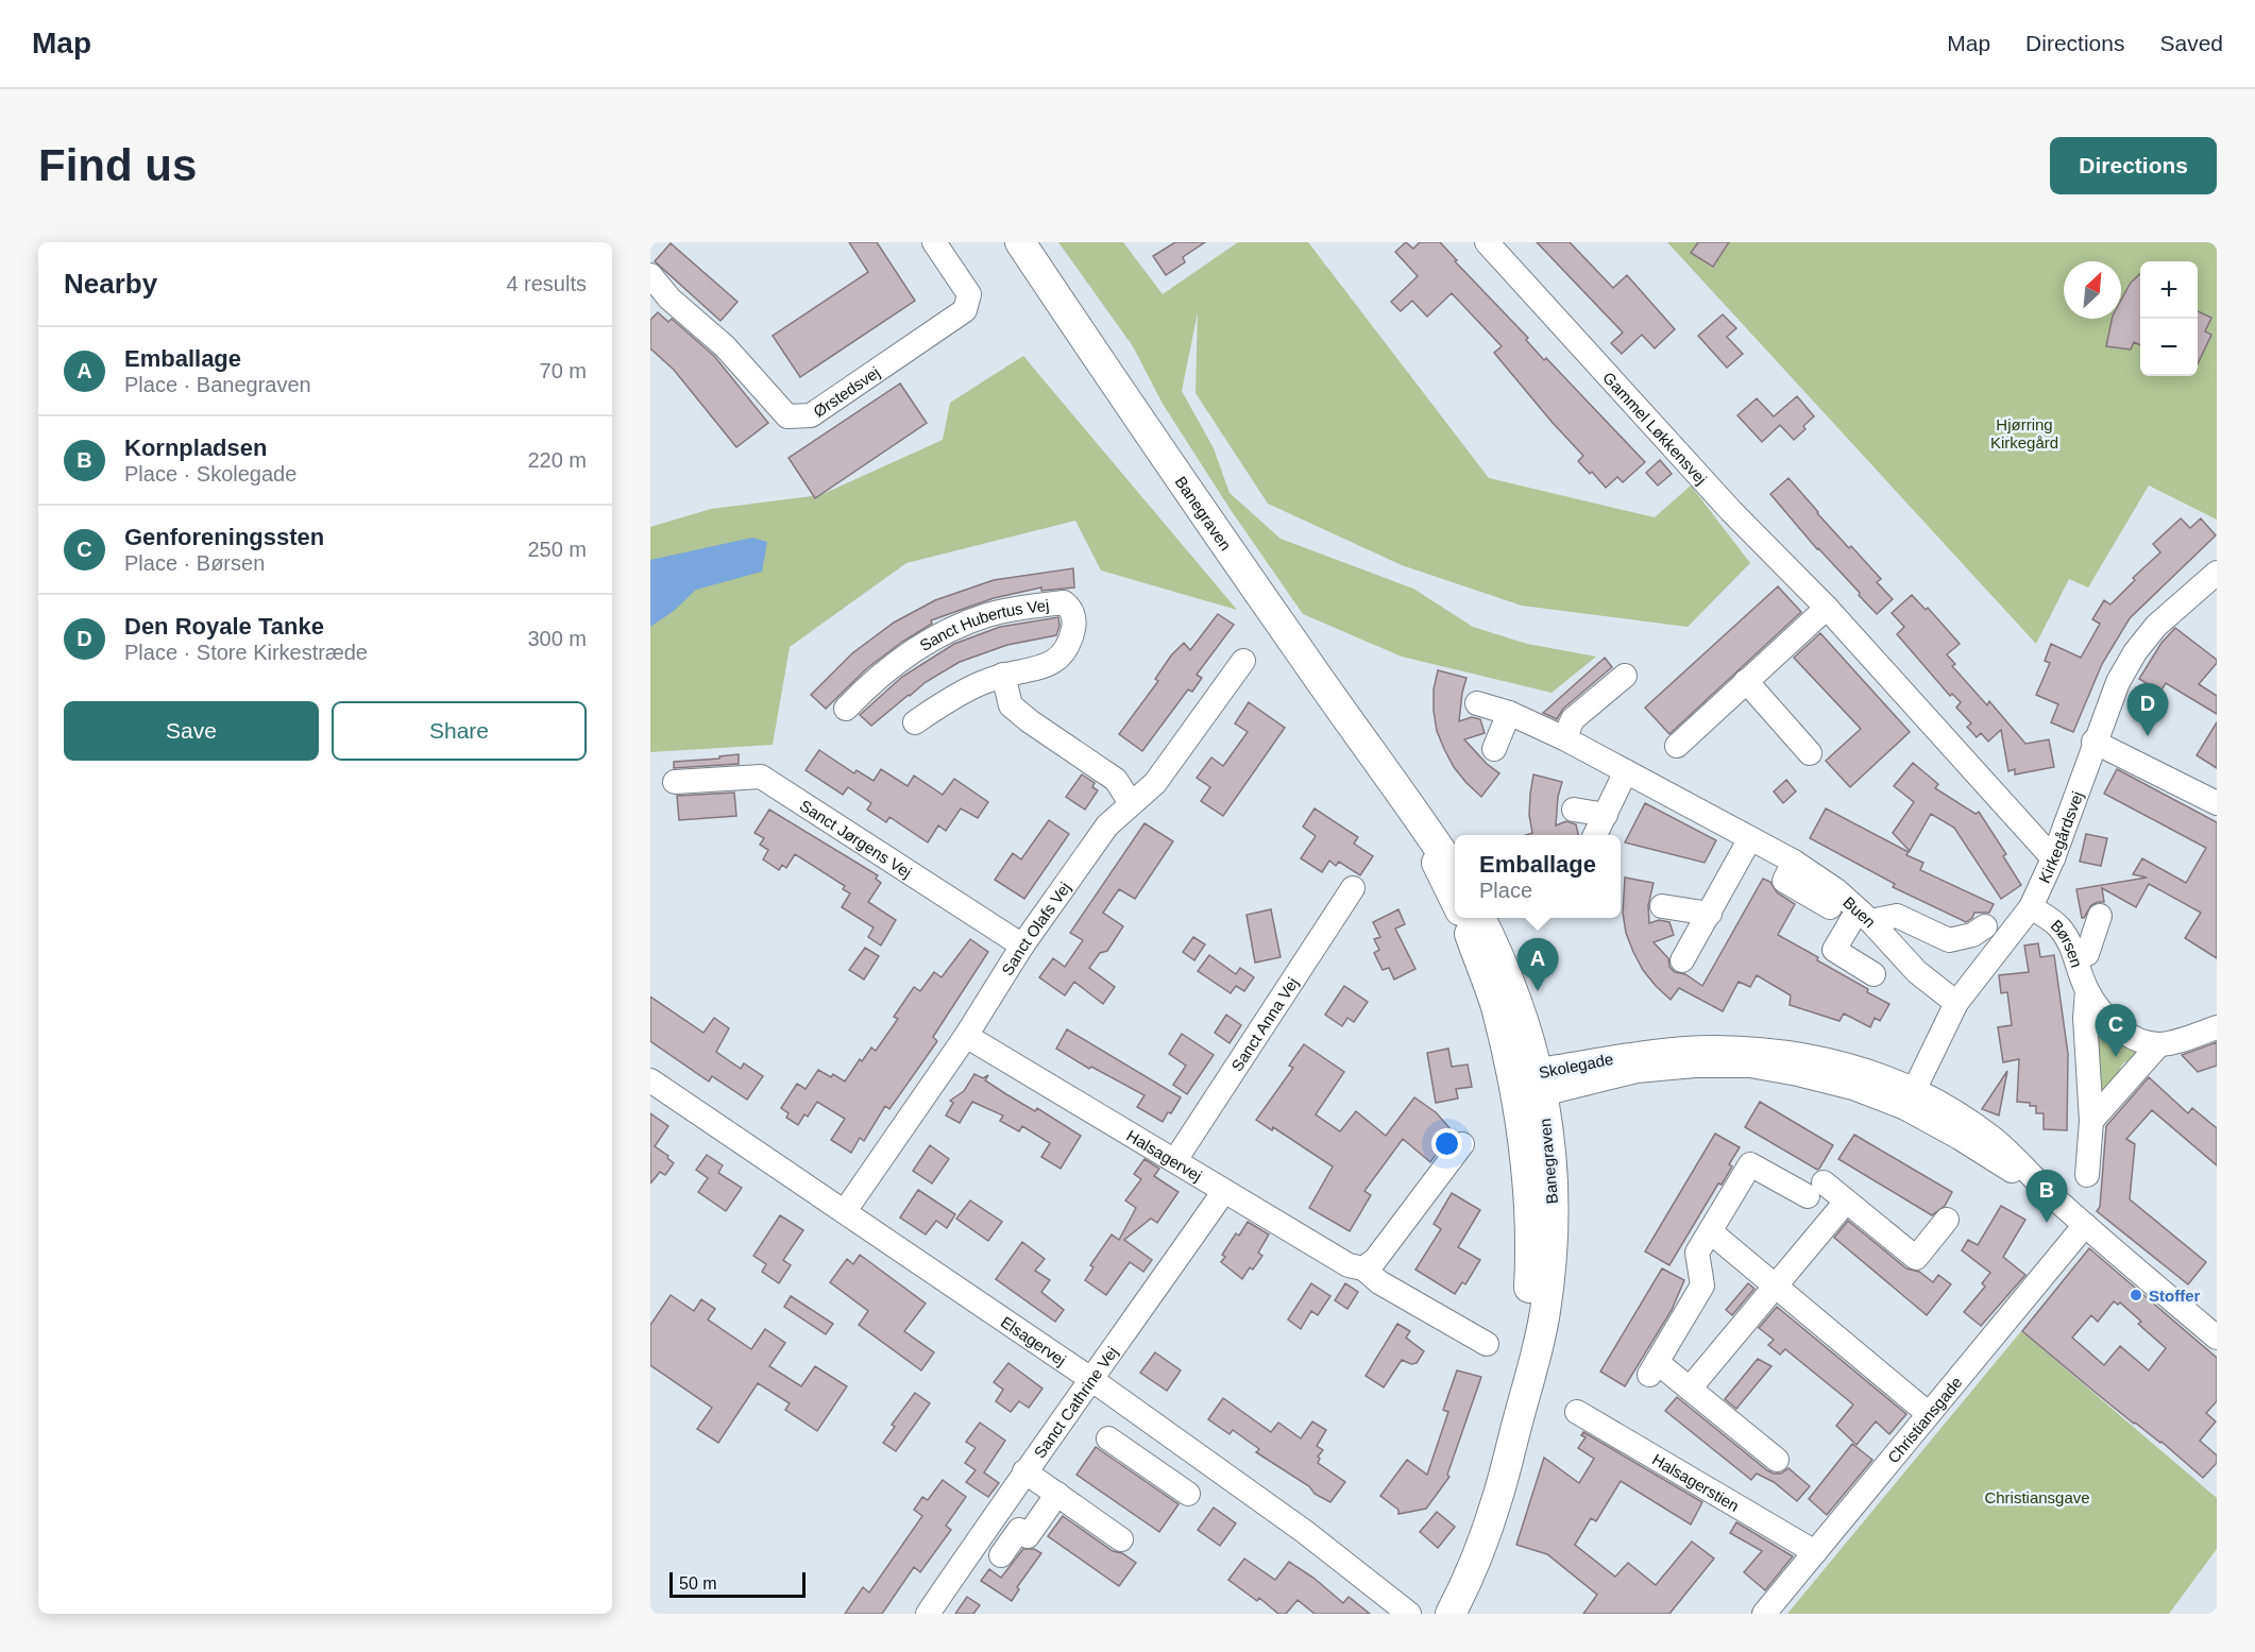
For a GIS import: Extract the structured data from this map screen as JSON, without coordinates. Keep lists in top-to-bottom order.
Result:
{
  "streets": {
    "main road": ["Banegraven"],
    "street": [
      "Ørstedsvej",
      "Gammel Løkkensvej",
      "Sanct Hubertus Vej",
      "Sanct Jørgens Vej",
      "Kirkegårdsvej",
      "Buen",
      "Sanct Olafs Vej",
      "Børsen",
      "Sanct Anna Vej",
      "Skolegade",
      "Halsagervej",
      "Elsagervej",
      "Sanct Cathrine Vej",
      "Christiansgade",
      "Halsagerstien"
    ]
  },
  "crossings": [
    ["Gammel Løkkensvej", "Kirkegårdsvej"],
    ["Banegraven", "Skolegade"],
    ["Sanct Jørgens Vej", "Sanct Olafs Vej"],
    ["Kirkegårdsvej", "Buen"],
    ["Kirkegårdsvej", "Børsen"],
    ["Kirkegårdsvej", "Skolegade"],
    ["Sanct Olafs Vej", "Halsagervej"],
    ["Sanct Olafs Vej", "Elsagervej"],
    ["Sanct Anna Vej", "Halsagervej"],
    ["Skolegade", "Christiansgade"],
    ["Halsagervej", "Sanct Cathrine Vej"],
    ["Elsagervej", "Sanct Cathrine Vej"],
    ["Christiansgade", "Halsagerstien"]
  ],
  "parks": ["Hjørring Kirkegård", "Christiansgave"],
  "places": ["Stoffer"],
  "scale_bar": "50 m",
  "north": "top right",
  "page": {
    "header": "Map",
    "nav": ["Map", "Directions", "Saved"],
    "buttons": [
      "Directions",
      ["Save", "Share"]
    ],
    "title": "Find us",
    "heading": ["Nearby", "4 results"],
    "map_buttons": ["+", "−"],
    "list": [
      {
        "mark": "A",
        "name": "Emballage",
        "note": "Place · Banegraven",
        "value": "70 m"
      },
      {
        "mark": "B",
        "name": "Kornpladsen",
        "note": "Place · Skolegade",
        "value": "220 m"
      },
      {
        "mark": "C",
        "name": "Genforeningssten",
        "note": "Place · Børsen",
        "value": "250 m"
      },
      {
        "mark": "D",
        "name": "Den Royale Tanke",
        "note": "Place · Store Kirkestræde",
        "value": "300 m"
      }
    ],
    "pins": [
      "D",
      "A",
      "C",
      "B"
    ],
    "popup": ["Emballage", "Place"],
    "scale": "50 m"
  }
}
